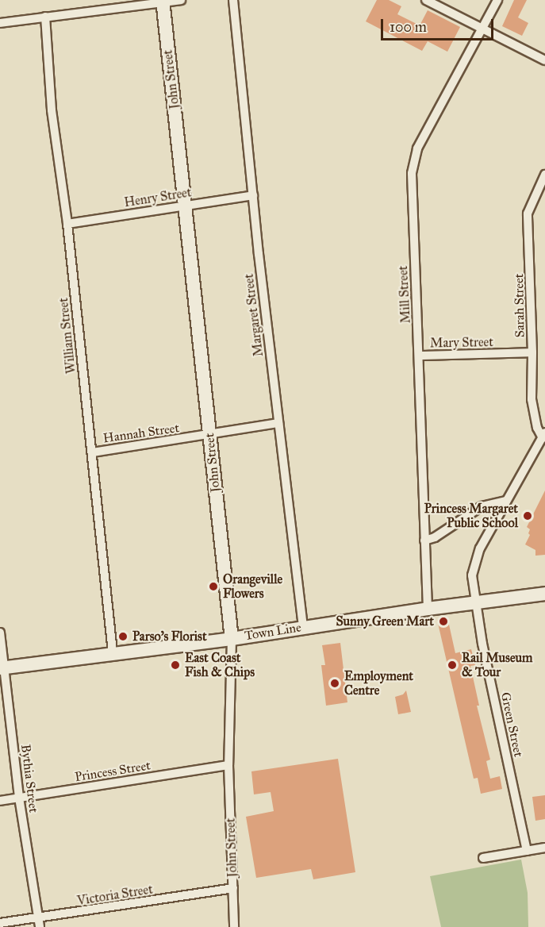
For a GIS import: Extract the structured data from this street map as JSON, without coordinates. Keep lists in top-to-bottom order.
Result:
{
  "streets": {
    "main road": ["John Street", "Town Line"],
    "street": [
      "Henry Street",
      "Mill Street",
      "Sarah Street",
      "Margaret Street",
      "William Street",
      "Mary Street",
      "Hannah Street",
      "Green Street",
      "Princess Street",
      "Bythia Street",
      "Victoria Street"
    ]
  },
  "crossings": [
    ["John Street", "Henry Street"],
    ["John Street", "Hannah Street"],
    ["John Street", "Town Line"],
    ["John Street", "Princess Street"],
    ["John Street", "Victoria Street"],
    ["Henry Street", "Margaret Street"],
    ["Henry Street", "William Street"],
    ["Mill Street", "Mary Street"],
    ["Mill Street", "Town Line"],
    ["Sarah Street", "Mary Street"],
    ["Sarah Street", "Green Street"],
    ["Margaret Street", "Hannah Street"],
    ["Margaret Street", "Town Line"],
    ["William Street", "Hannah Street"],
    ["William Street", "Town Line"],
    ["Town Line", "Green Street"],
    ["Town Line", "Bythia Street"],
    ["Princess Street", "Bythia Street"],
    ["Bythia Street", "Victoria Street"]
  ],
  "places": [
    "Princess Margaret Public School",
    "Orangeville Flowers",
    "Sunny Green Mart",
    "Parso's Florist",
    "East Coast Fish & Chips",
    "Rail Museum & Tour",
    "Employment Centre"
  ],
  "scale_bar": "100 m"
}
